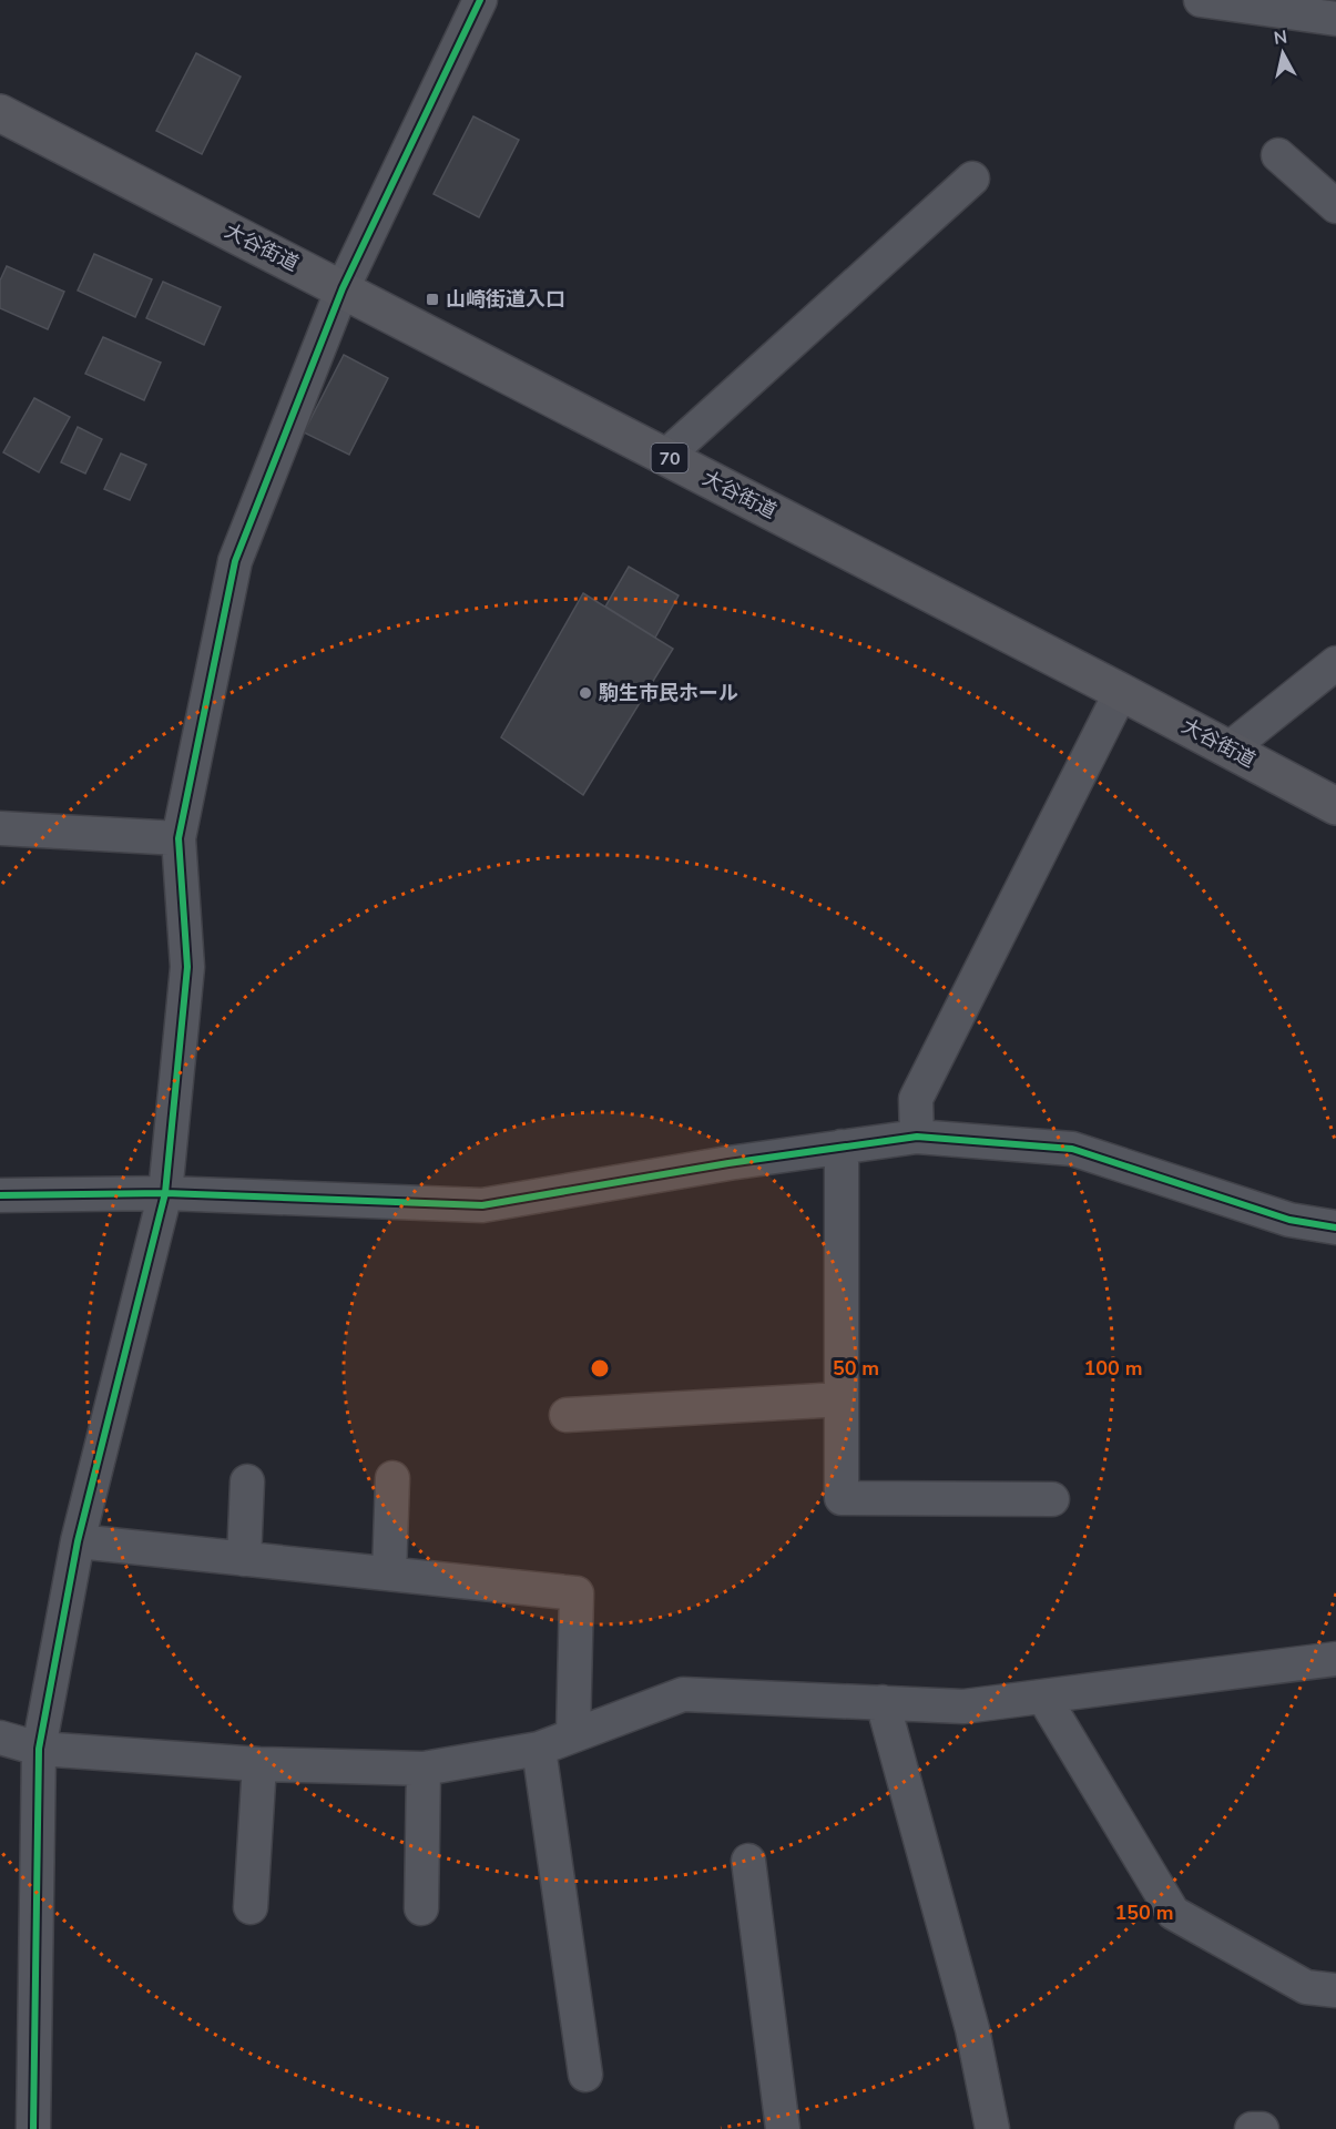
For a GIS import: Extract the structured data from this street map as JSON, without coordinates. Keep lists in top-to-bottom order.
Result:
{
  "streets": {
    "main road": ["大谷街道", "70"]
  },
  "places": {
    "transit": ["山崎街道入口"],
    "other": ["駒生市民ホール"]
  },
  "north": "top",
  "rings": ["50 m", "100 m", "150 m"]
}
